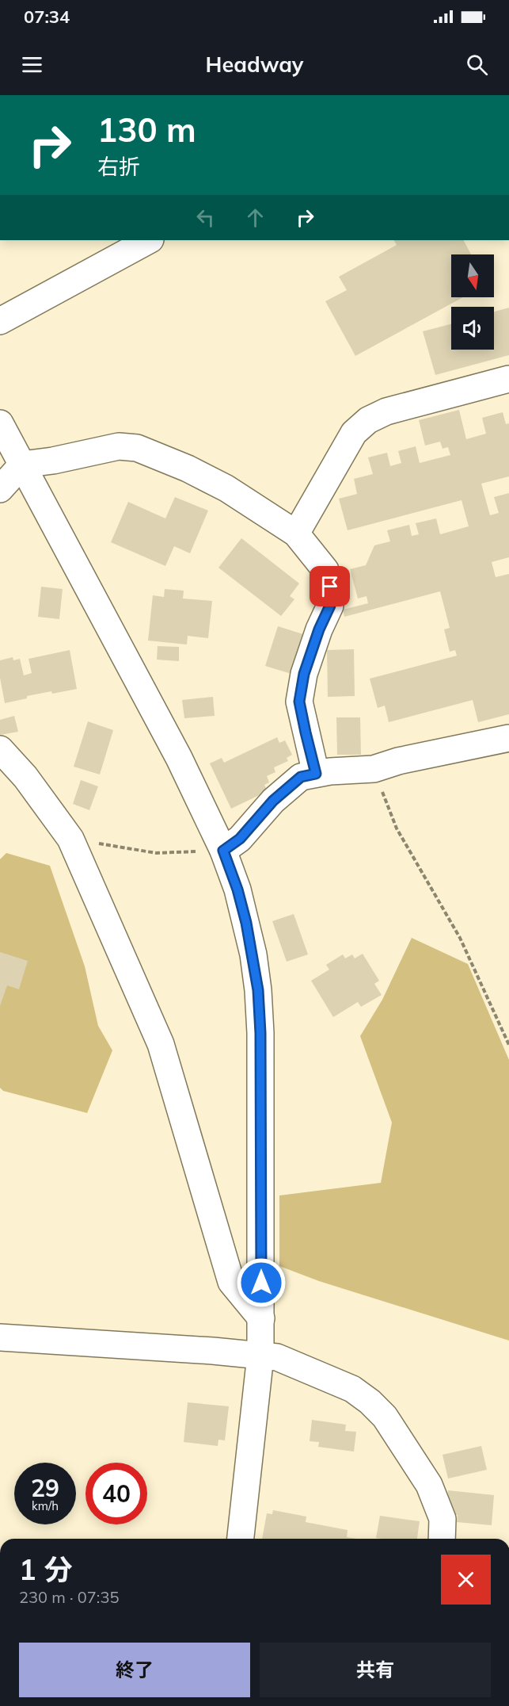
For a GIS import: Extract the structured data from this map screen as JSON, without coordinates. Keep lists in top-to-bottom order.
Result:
{
  "north": "bottom",
  "page": {
    "status": "07:34",
    "header": "Headway",
    "turn": ["130 m", "右折"],
    "speed": "29 km/h",
    "limit": "40",
    "heading": ["1 分", "230 m · 07:35"],
    "buttons": ["終了", "共有"]
  }
}
